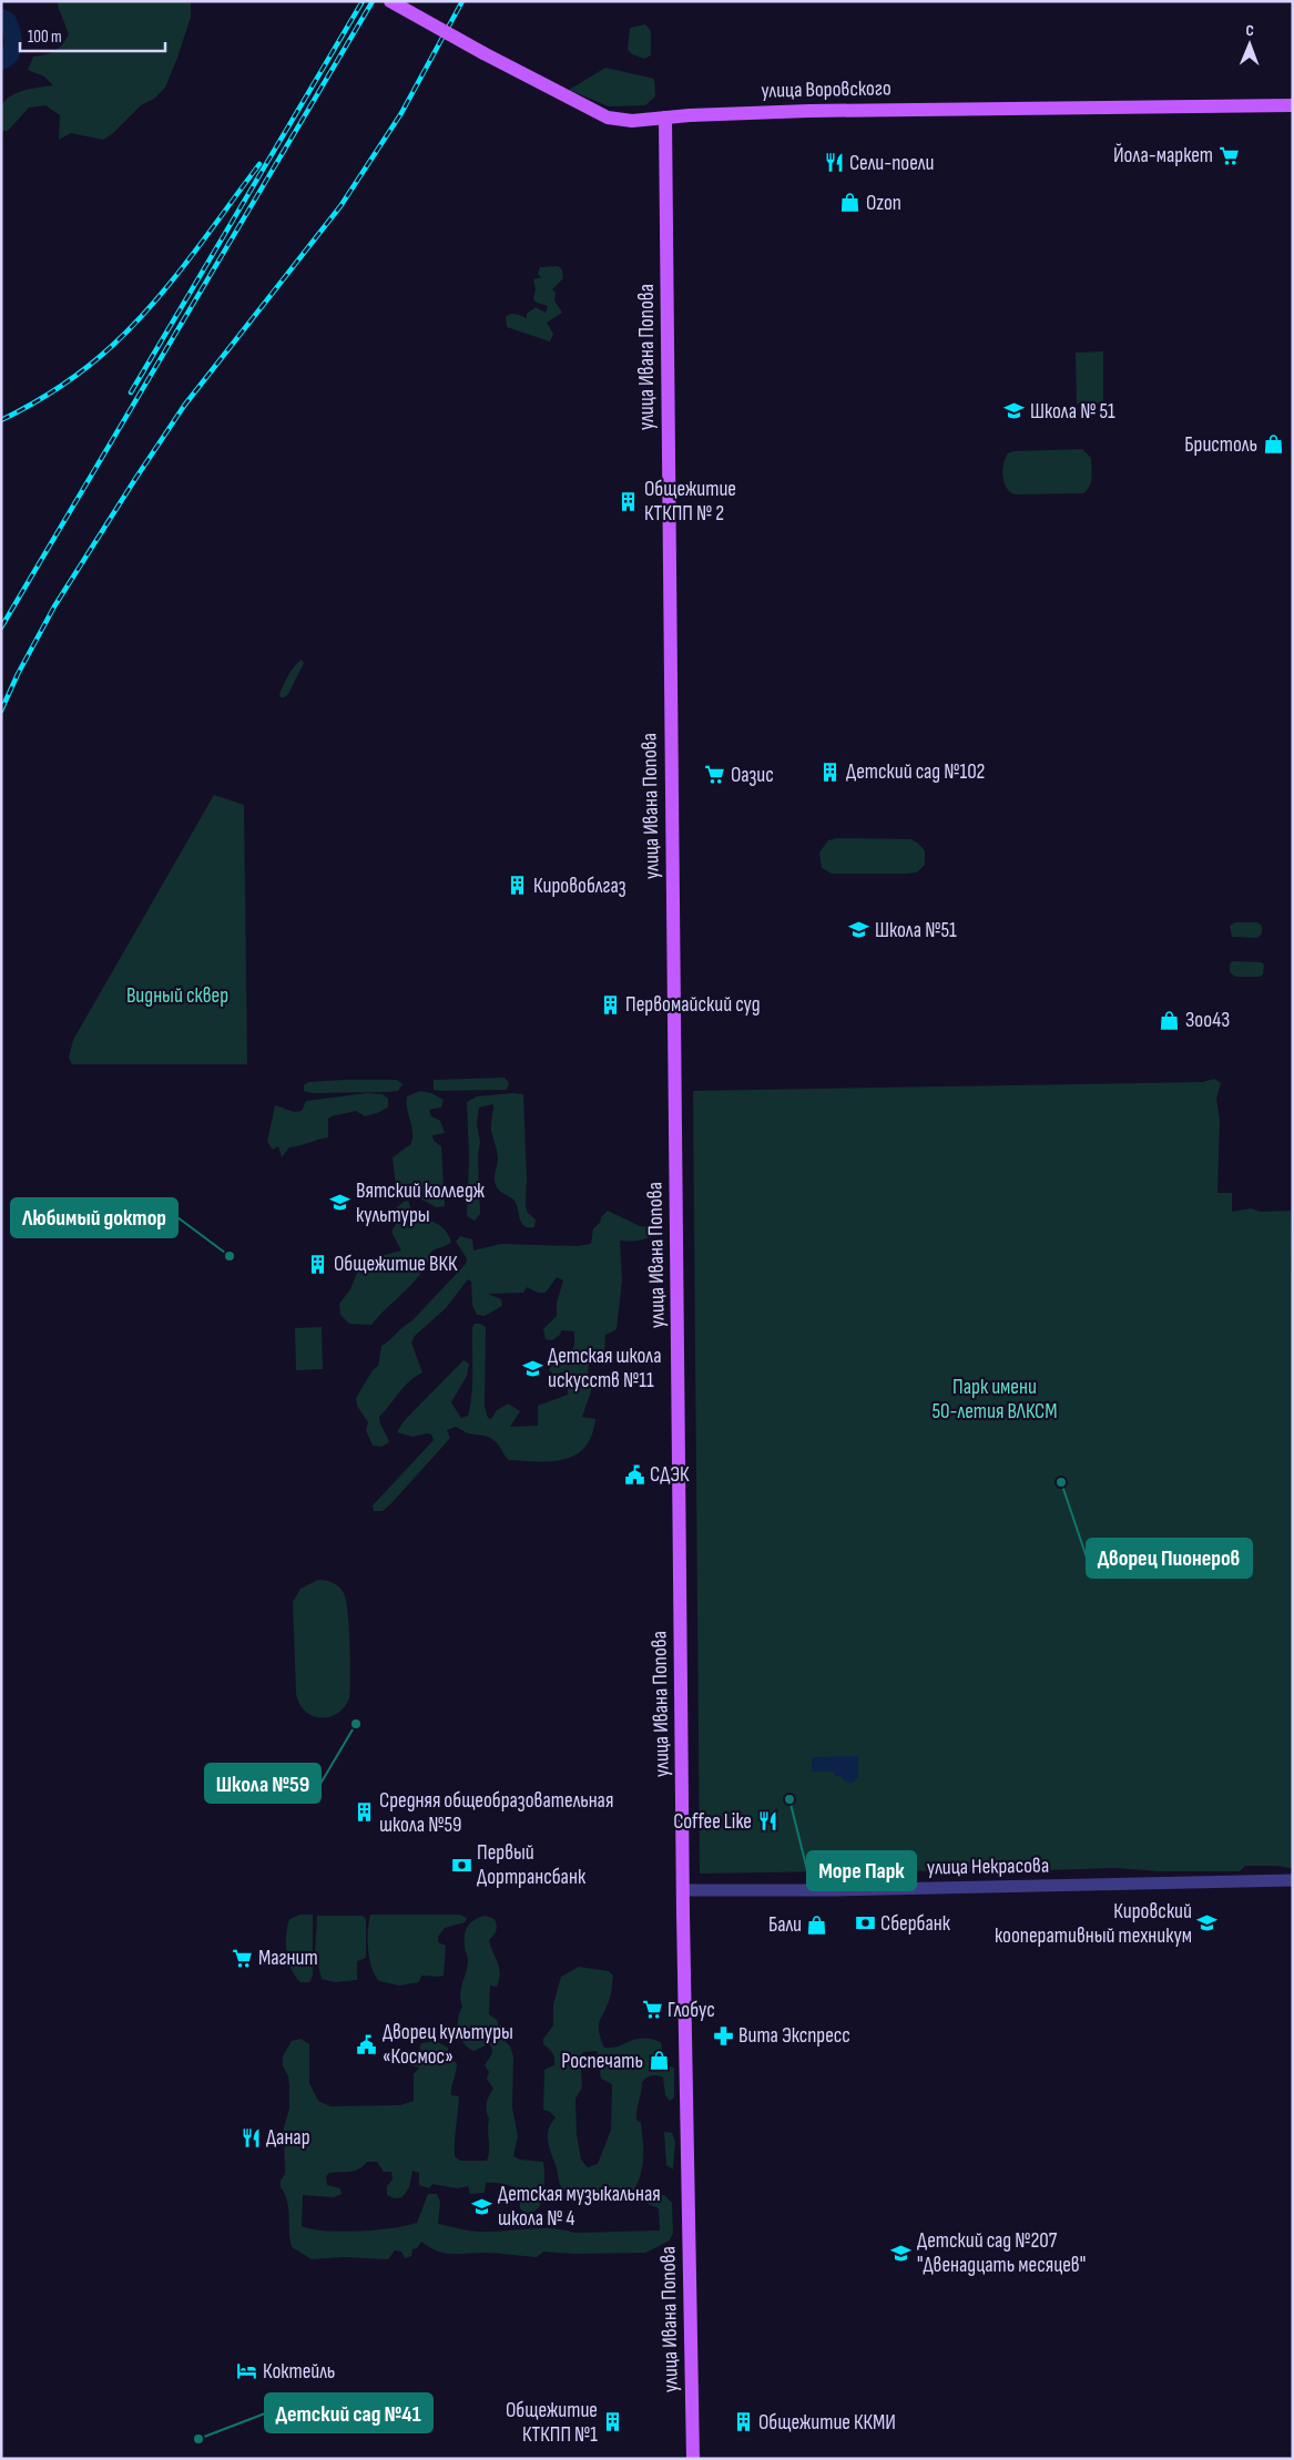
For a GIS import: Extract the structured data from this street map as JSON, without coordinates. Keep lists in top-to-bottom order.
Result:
{
  "streets": {
    "main road": ["улица Воровского", "улица Ивана Попова"],
    "street": ["улица Некрасова"]
  },
  "crossings": [
    ["улица Воровского", "улица Ивана Попова"],
    ["улица Ивана Попова", "улица Некрасова"]
  ],
  "parks": ["Видный сквер", "Парк имени 50-летия ВЛКСМ"],
  "places": {
    "supermarket": [
      "Йола-маркет",
      "Оазис",
      "Магнит",
      "Глобус"
    ],
    "restaurant": ["Сели-поели", "Coffee Like", "Данар"],
    "shop": [
      "Ozon",
      "Бристоль",
      "Зоо43",
      "Бали",
      "Роспечать"
    ],
    "school or university": [
      "Школа № 51",
      "Школа №51",
      "Вятский колледж культуры",
      "Детская школа искусств №11",
      "Кировский кооперативный техникум",
      "Детская музыкальная школа № 4",
      "Детский сад №207 \"Двенадцать месяцев\""
    ],
    "building": [
      "Общежитие КТКПП № 2",
      "Детский сад №102",
      "Кировоблгаз",
      "Первомайский суд",
      "Общежитие ВКК",
      "Средняя общеобразовательная школа №59",
      "Общежитие КТКПП №1",
      "Общежитие ККМИ"
    ],
    "other": [
      "Любимый доктор",
      "Дворец Пионеров",
      "Школа №59",
      "Море Парк",
      "Детский сад №41"
    ],
    "public building": ["СДЭК", "Дворец культуры «Космос»"],
    "bank": ["Первый Дортрансбанк", "Сбербанк"],
    "pharmacy": ["Вита Экспресс"],
    "hotel": ["Коктейль"]
  },
  "scale_bar": "100 m",
  "north": "top"
}
